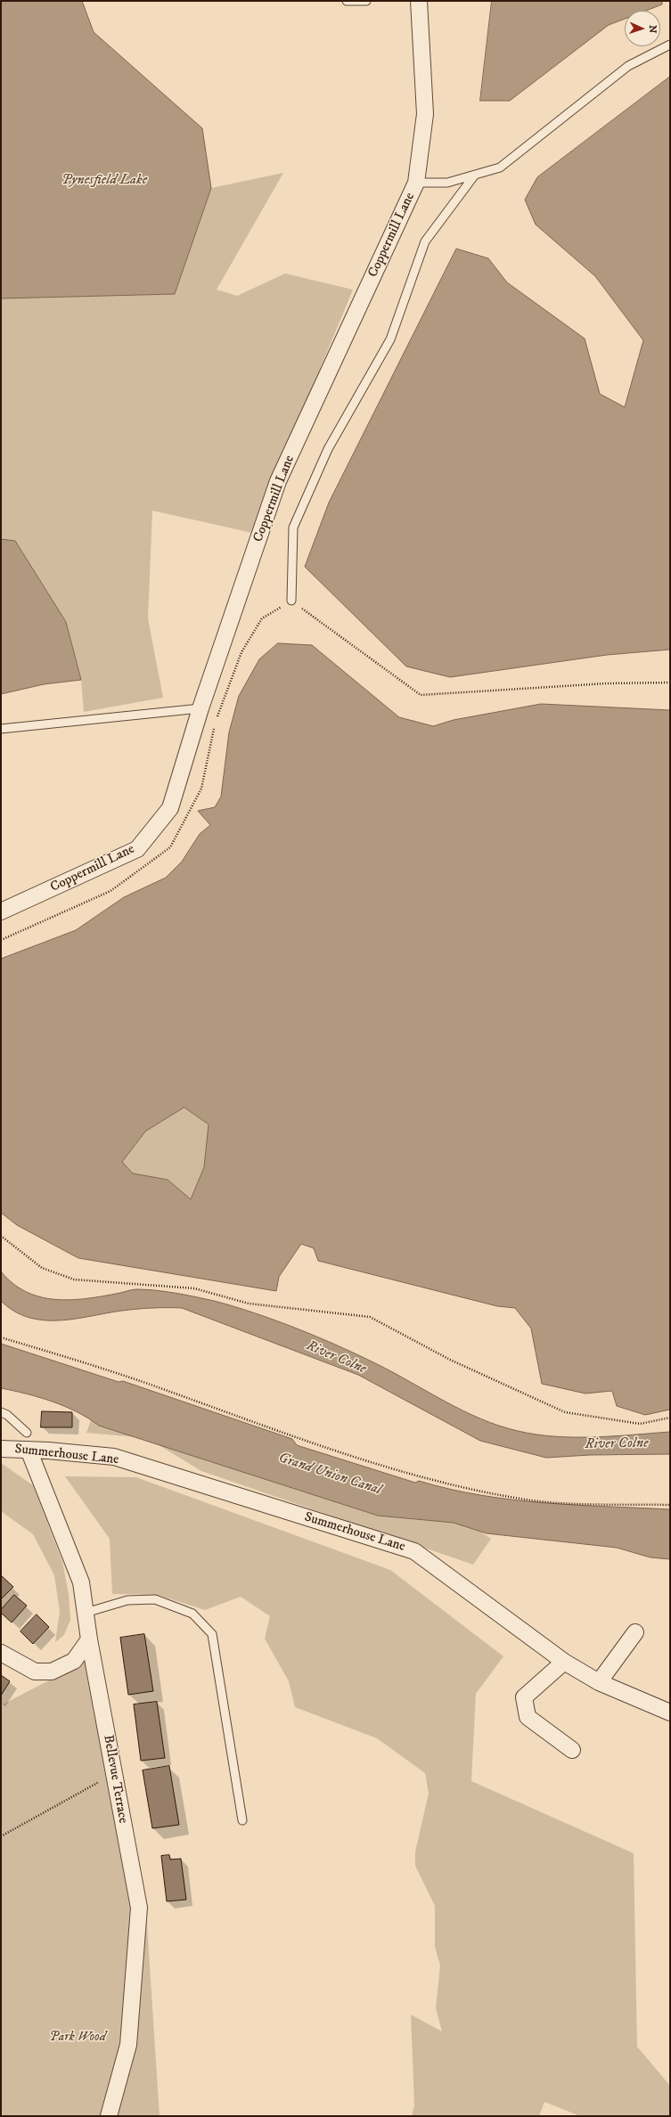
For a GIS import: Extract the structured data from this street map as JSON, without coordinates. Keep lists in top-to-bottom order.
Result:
{
  "streets": {
    "street": ["Coppermill Lane", "Summerhouse Lane", "Bellevue Terrace"]
  },
  "crossings": [
    ["Summerhouse Lane", "Bellevue Terrace"]
  ],
  "water": ["Pynesfield Lake", "River Colne", "Grand Union Canal"],
  "parks": ["Park Wood"],
  "north": "right"
}
